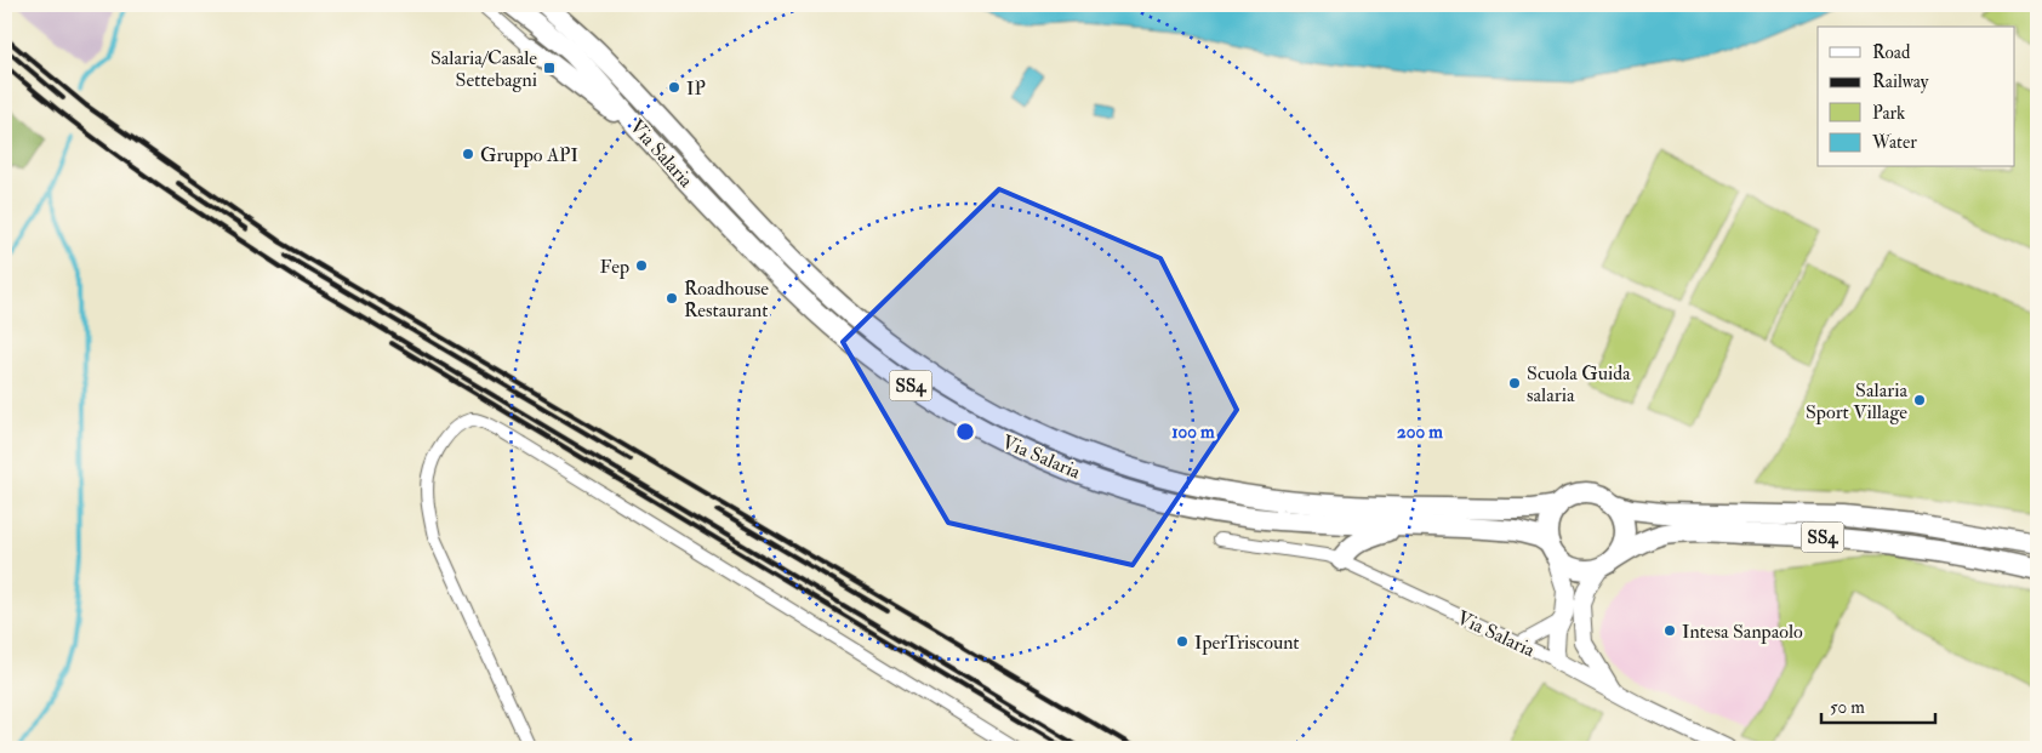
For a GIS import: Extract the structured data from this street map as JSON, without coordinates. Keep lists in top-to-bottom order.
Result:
{
  "streets": {
    "main road": ["Via Salaria", "SS4"]
  },
  "crossings": [
    ["Via Salaria", "SS4"]
  ],
  "places": {
    "transit": ["Salaria/Casale Settebagni"],
    "other": [
      "IP",
      "Gruppo API",
      "Fep",
      "Roadhouse Restaurant",
      "Scuola Guida salaria",
      "Salaria Sport Village",
      "Intesa Sanpaolo",
      "IperTriscount"
    ]
  },
  "legend": [
    "Road",
    "Railway",
    "Park",
    "Water"
  ],
  "scale_bar": "50 m",
  "rings": ["100 m", "200 m"]
}
